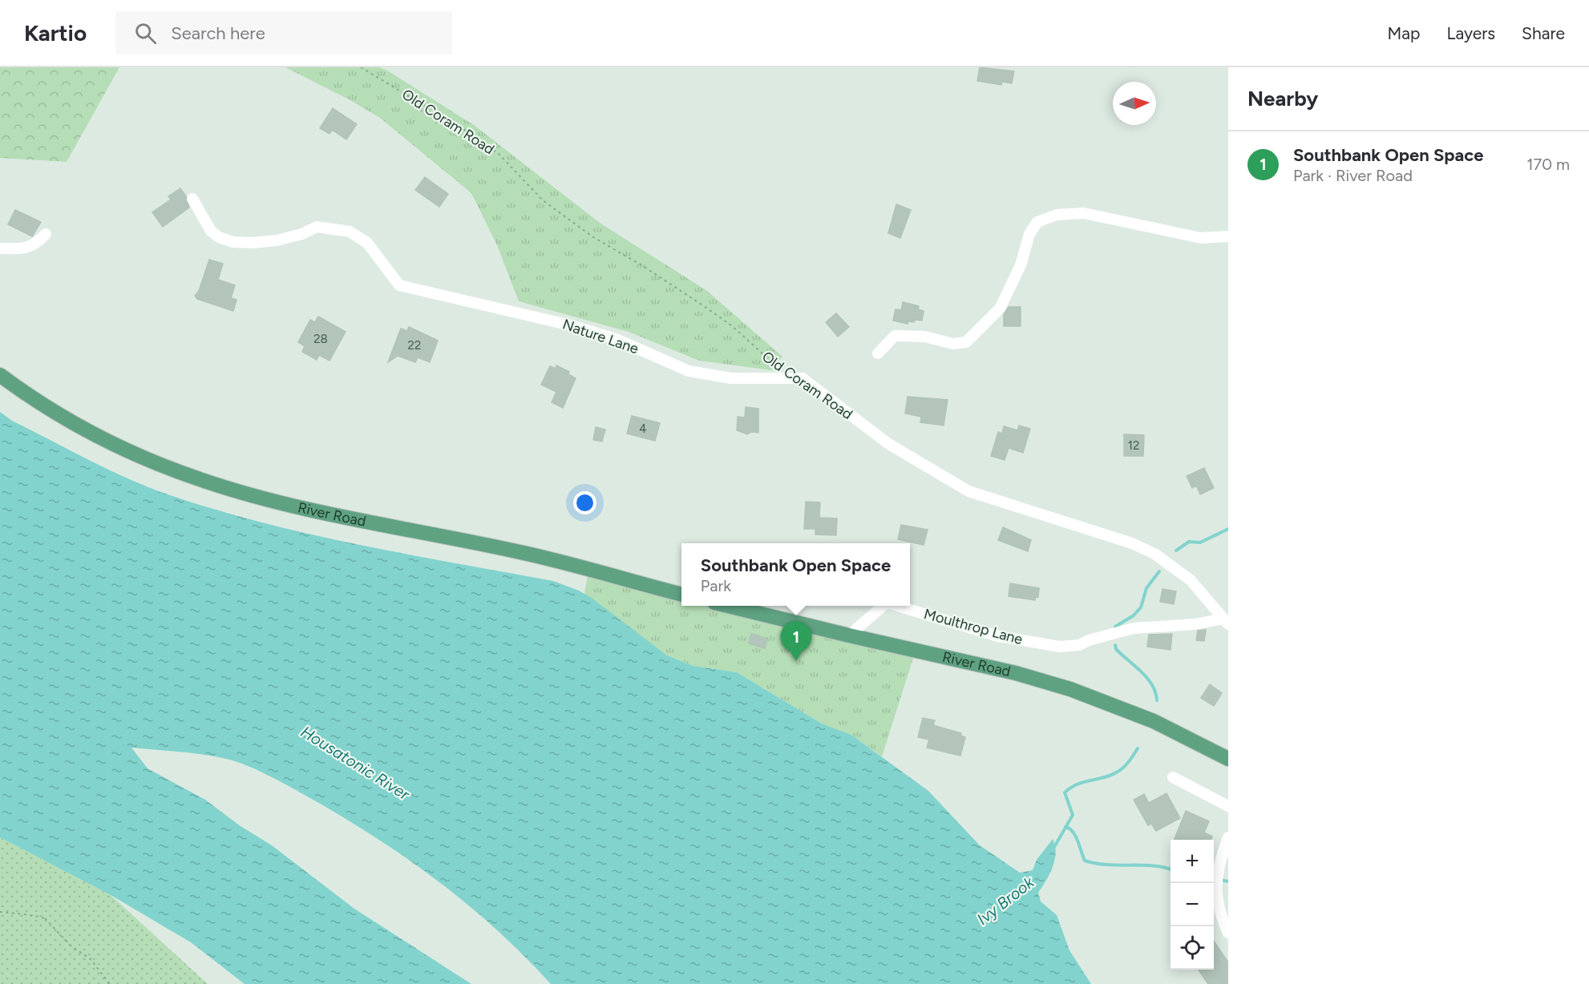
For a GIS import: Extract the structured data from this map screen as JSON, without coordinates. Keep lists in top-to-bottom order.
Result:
{
  "streets": {
    "main road": ["River Road"],
    "street": ["Old Coram Road", "Nature Lane", "Moulthrop Lane"]
  },
  "crossings": [
    ["Old Coram Road", "Nature Lane"],
    ["Old Coram Road", "Moulthrop Lane"],
    ["River Road", "Moulthrop Lane"]
  ],
  "water": ["Housatonic River", "Ivy Brook"],
  "house_numbers": [
    "28",
    "22",
    "4",
    "12"
  ],
  "north": "right",
  "page": {
    "header": "Kartio",
    "search": "Search here",
    "nav": ["Map", "Layers", "Share"],
    "heading": "Nearby",
    "list": [
      {
        "mark": "1",
        "name": "Southbank Open Space",
        "note": "Park · River Road",
        "value": "170 m"
      }
    ],
    "popup": ["Southbank Open Space", "Park"],
    "pins": "1",
    "map_buttons": ["+", "−"]
  }
}
